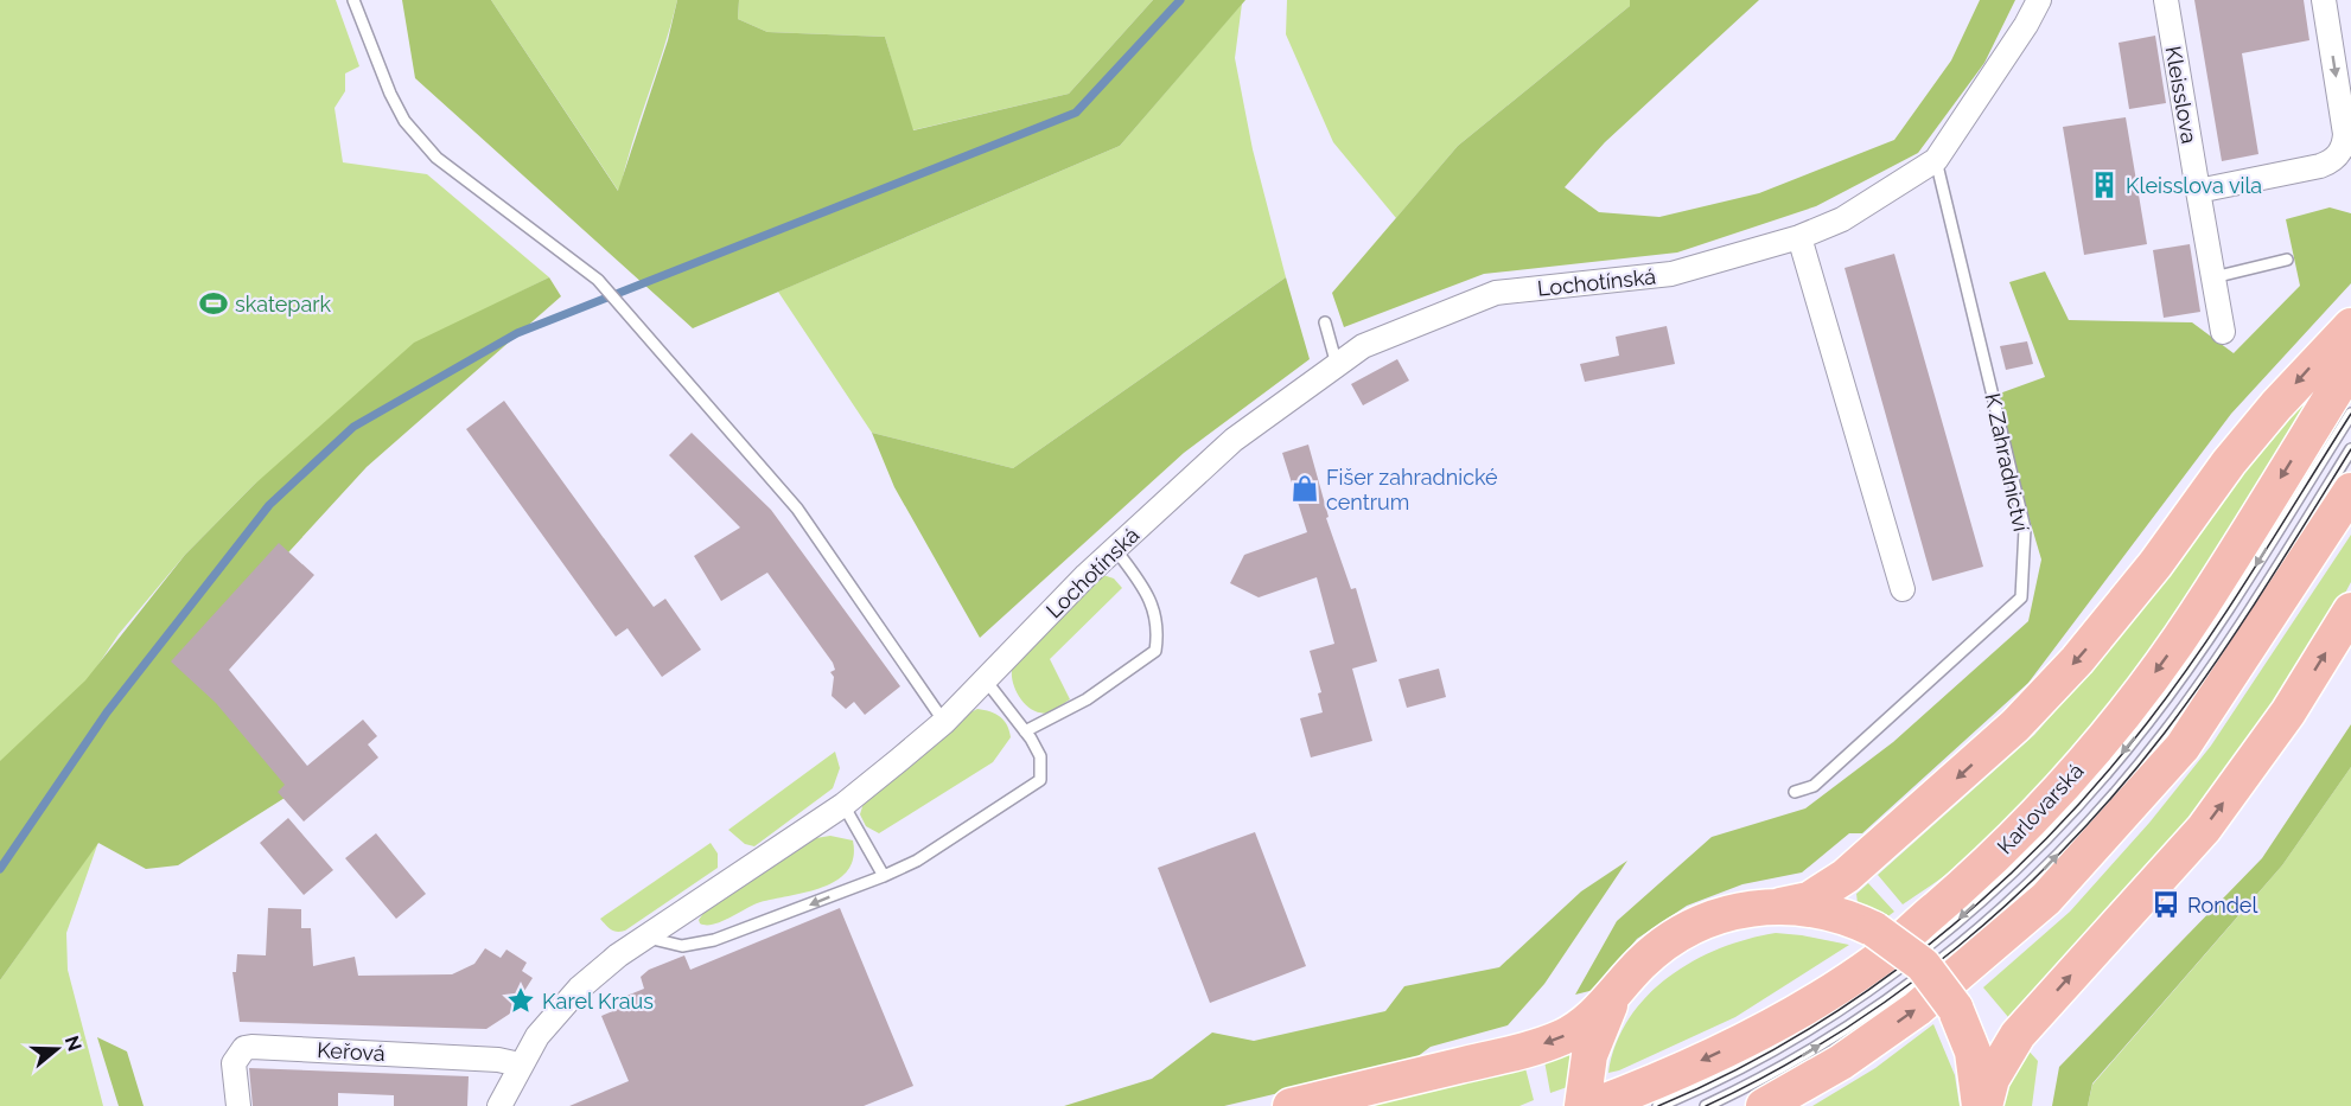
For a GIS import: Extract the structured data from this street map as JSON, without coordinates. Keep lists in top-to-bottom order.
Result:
{
  "streets": {
    "main road": ["Karlovarská"],
    "street": ["Kleisslova", "Lochotínská", "Keřová"],
    "lane": ["K Zahradnictví"]
  },
  "crossings": [
    ["Lochotínská", "K Zahradnictví"],
    ["Lochotínská", "Keřová"]
  ],
  "places": {
    "building": ["Kleisslova vila"],
    "sports": ["skatepark"],
    "shop": ["Fišer zahradnické centrum"],
    "bus stop": ["Rondel"],
    "place": ["Karel Kraus"]
  },
  "north": "right"
}
